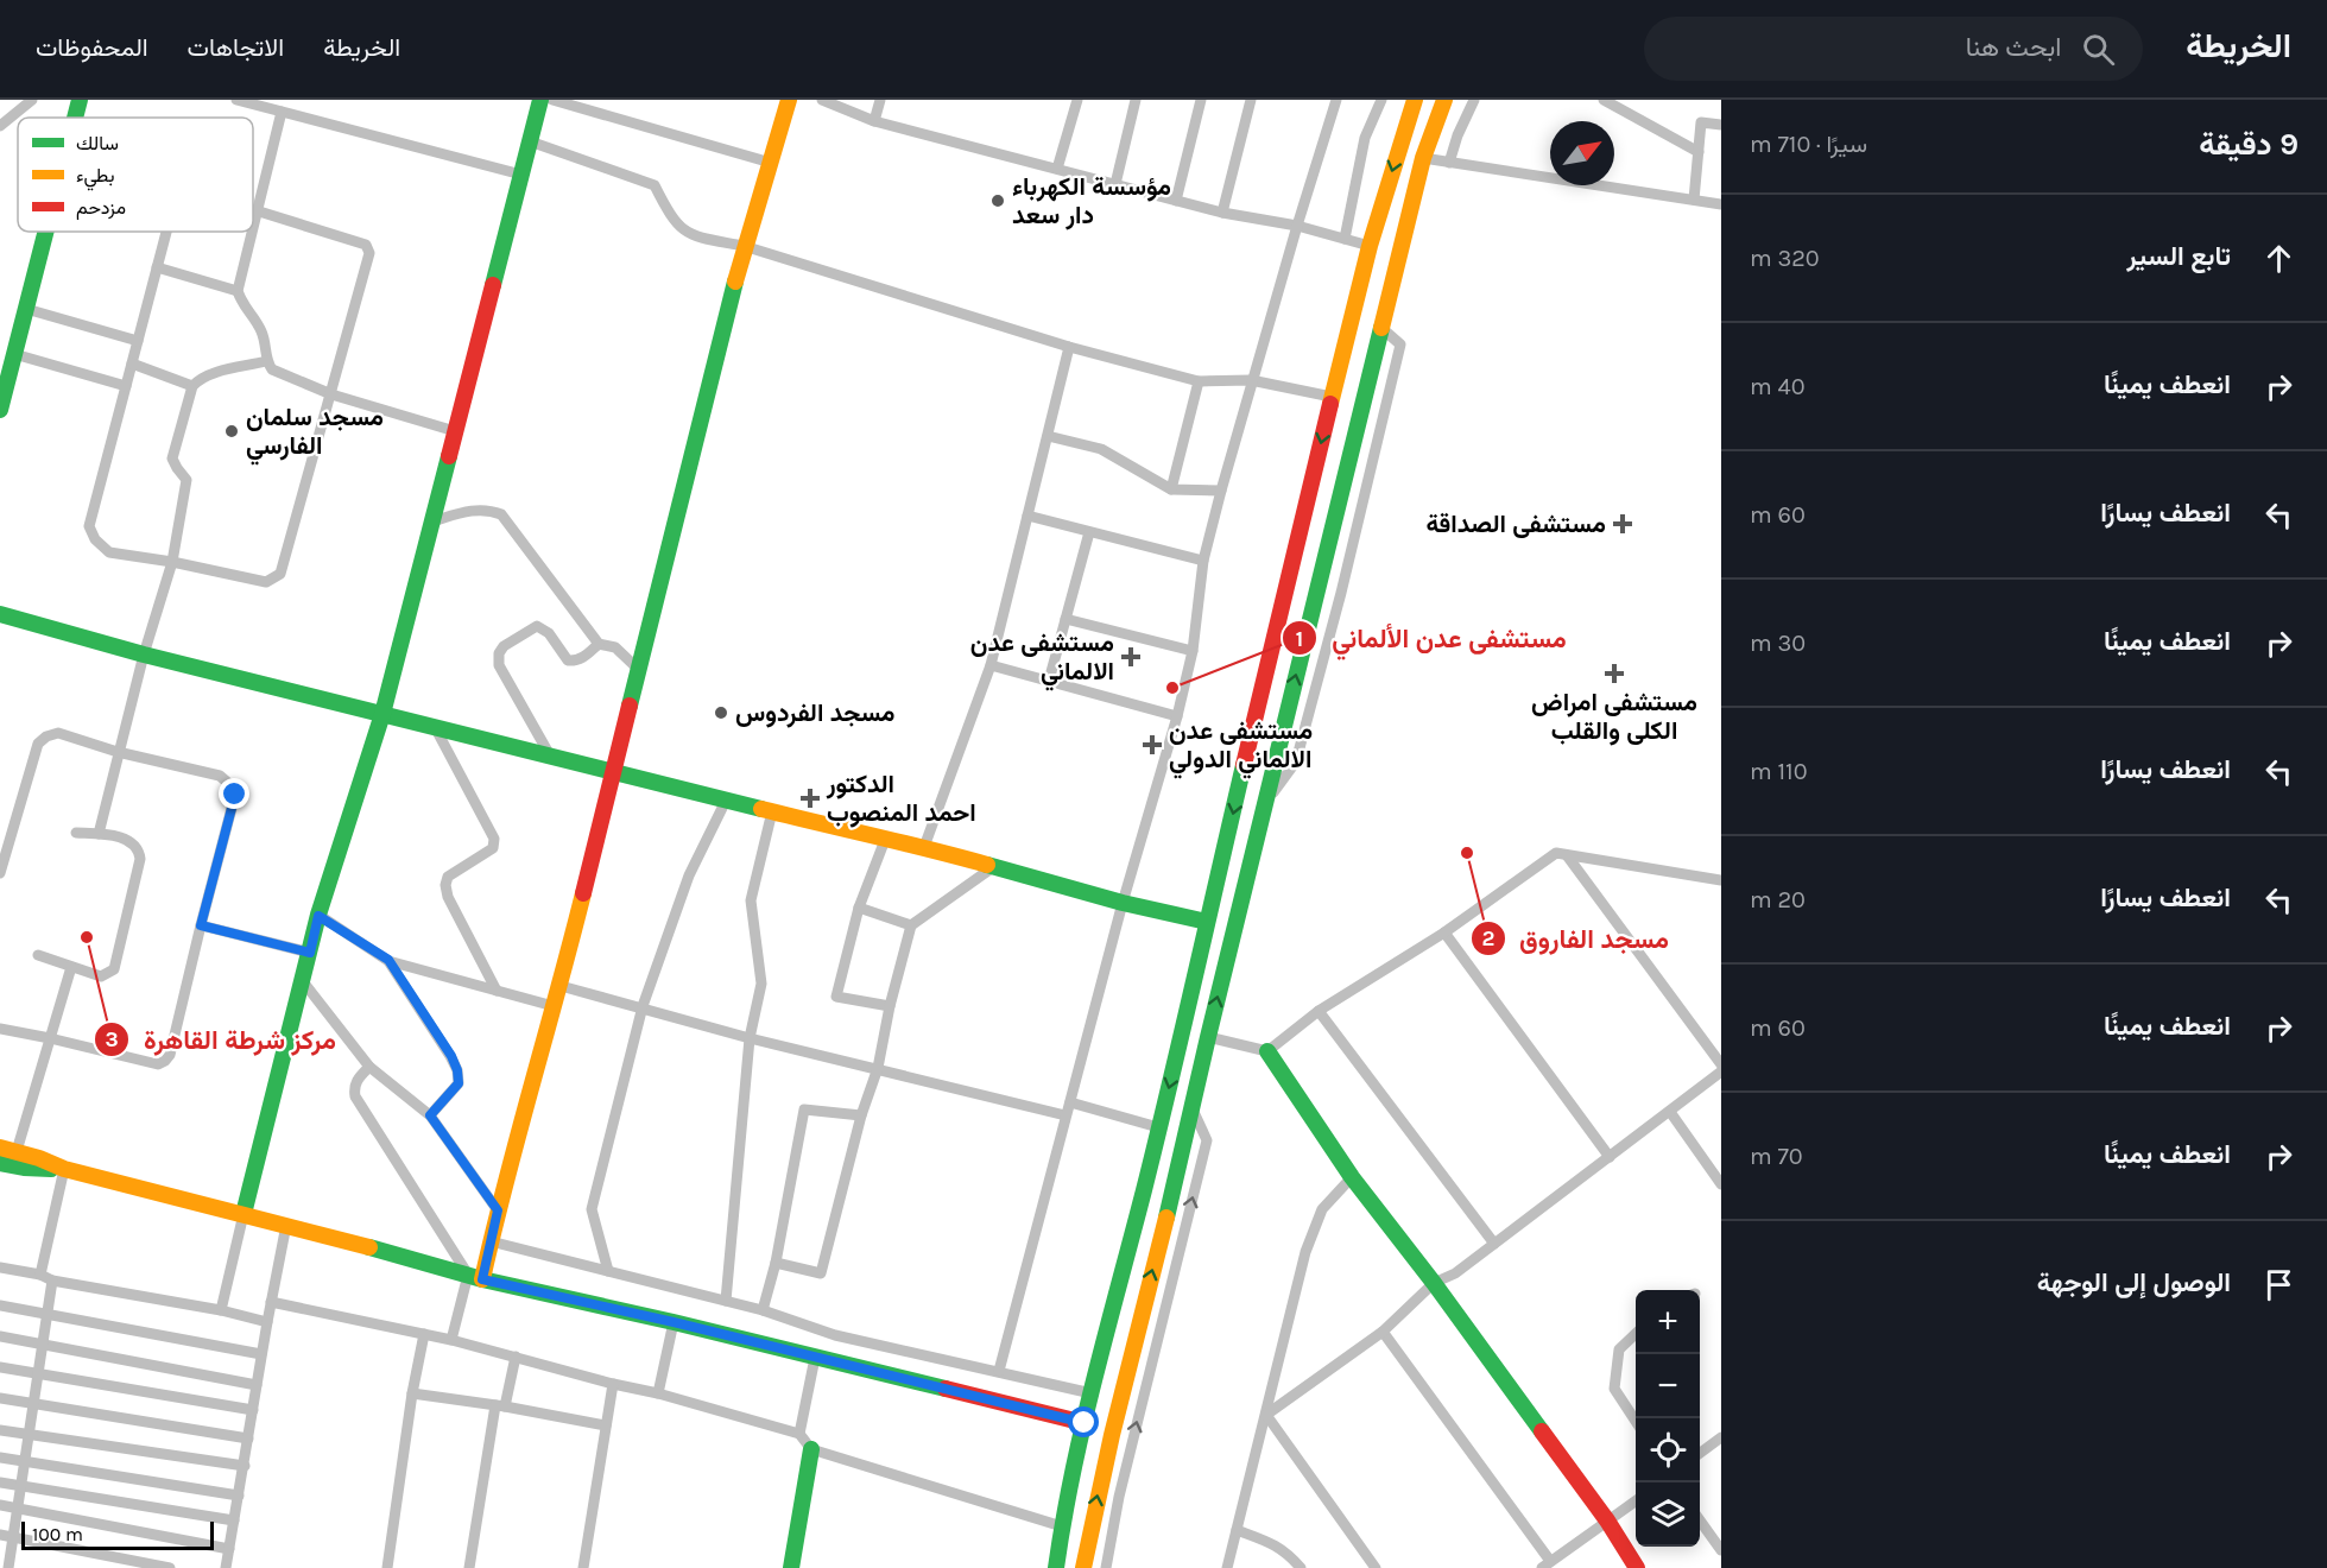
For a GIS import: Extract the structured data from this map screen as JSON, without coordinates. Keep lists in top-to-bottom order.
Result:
{
  "places": {
    "other": [
      "مؤسسة الكهرباء دار سعد",
      "مسجد سلمان الفارسي",
      "مستشفى عدن الألماني",
      "مسجد الفردوس",
      "مسجد الفاروق",
      "مركز شرطة القاهرة"
    ],
    "health": [
      "مستشفى الصداقة",
      "مستشفى عدن الالماني",
      "مستشفى امراض الكلى والقلب",
      "مستشفى عدن الالماني الدولي",
      "الدكتور احمد المنصوب"
    ]
  },
  "legend": ["سالك", "بطيء", "مزدحم"],
  "scale_bar": "100 m",
  "north": "top right",
  "page": {
    "header": "الخريطة",
    "search": "ابحث هنا",
    "nav": ["الخريطة", "الاتجاهات", "المحفوظات"],
    "heading": ["9 دقيقة", "سيرًا · 710 m"],
    "list": [
      ["تابع السير", "320 m"],
      ["انعطف يمينًا", "40 m"],
      ["انعطف يسارًا", "60 m"],
      ["انعطف يمينًا", "30 m"],
      ["انعطف يسارًا", "110 m"],
      ["انعطف يسارًا", "20 m"],
      ["انعطف يمينًا", "60 m"],
      ["انعطف يمينًا", "70 m"],
      "الوصول إلى الوجهة"
    ],
    "map_buttons": ["+", "−"],
    "scale": "100 m"
  }
}
